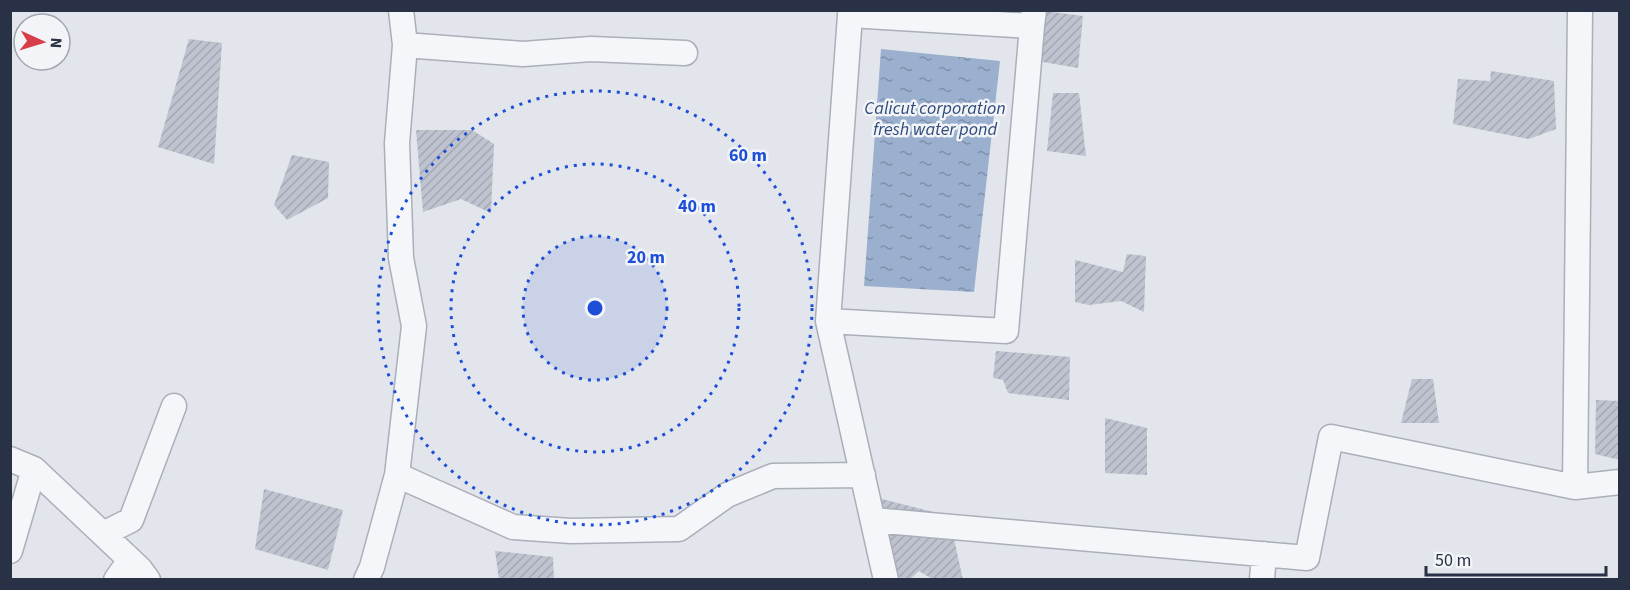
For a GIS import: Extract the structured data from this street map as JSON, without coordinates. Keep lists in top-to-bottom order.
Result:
{
  "water": ["Calicut corporation fresh water pond"],
  "scale_bar": "50 m",
  "north": "right",
  "rings": ["60 m", "40 m", "20 m"]
}
